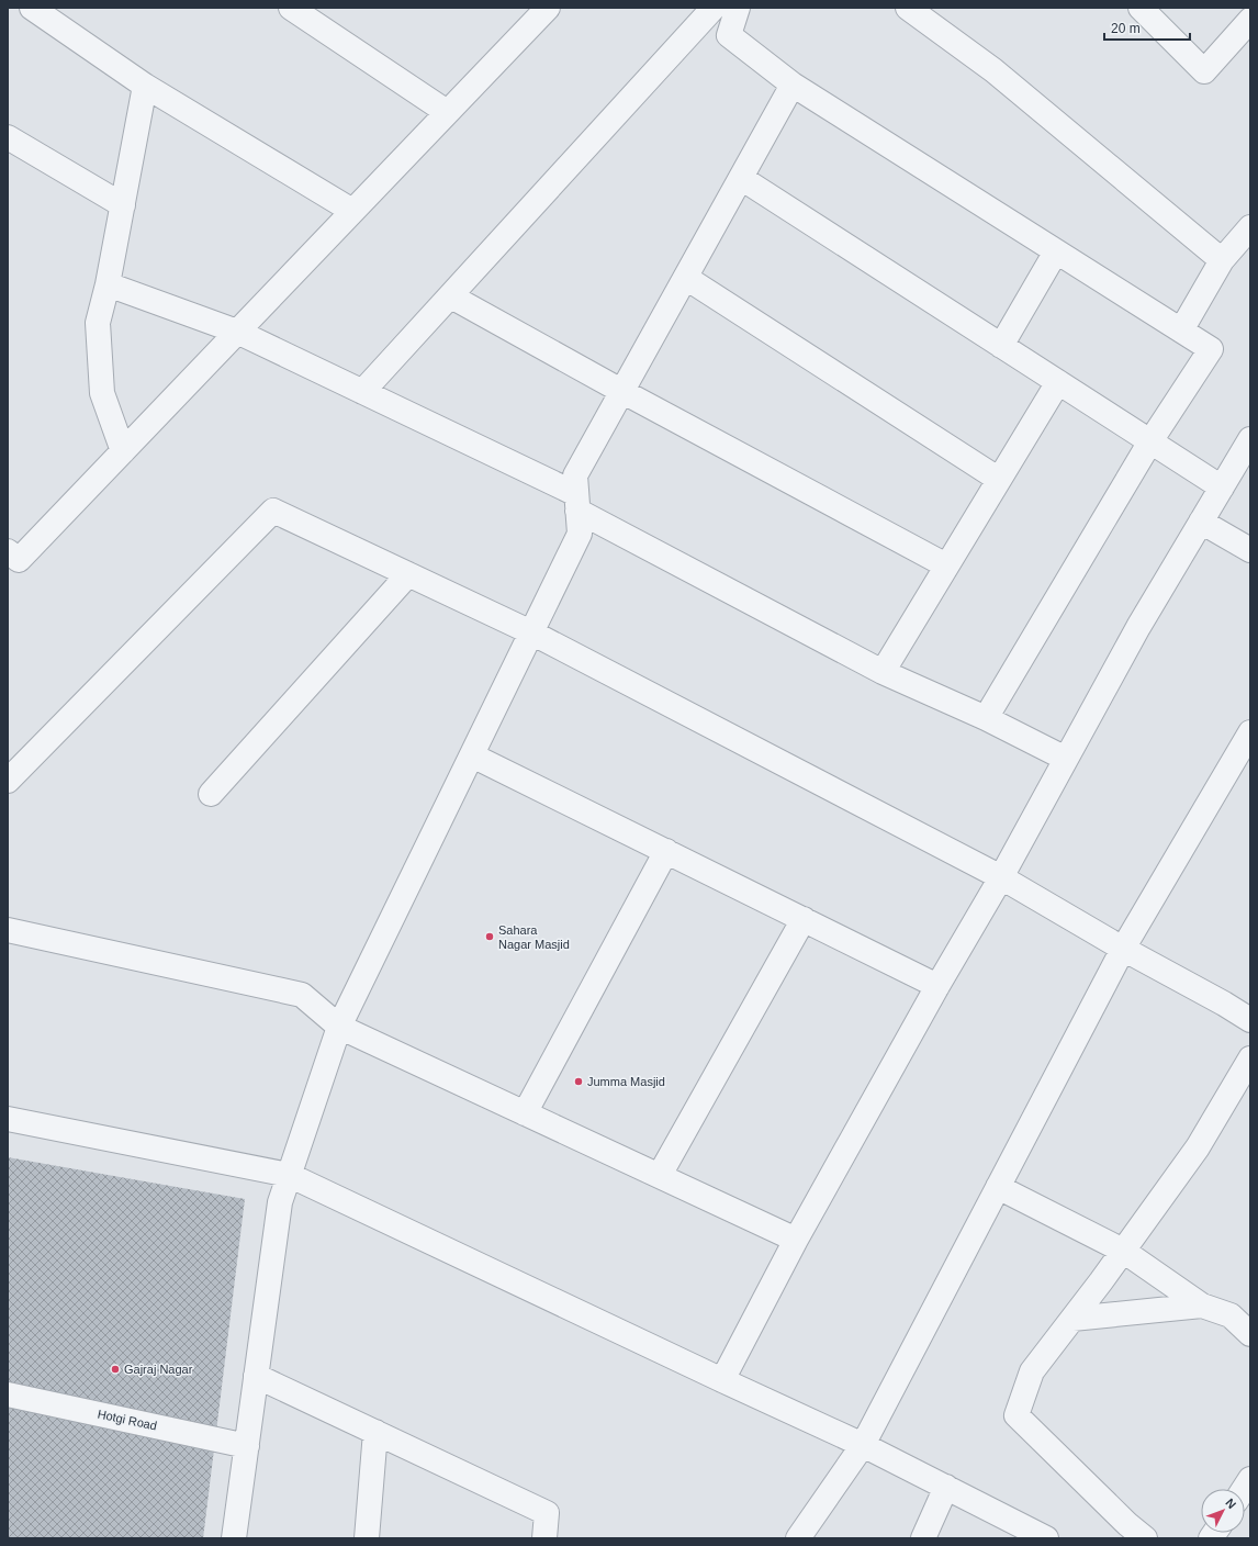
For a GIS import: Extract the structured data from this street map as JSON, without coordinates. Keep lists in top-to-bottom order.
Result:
{
  "streets": {
    "street": ["Hotgi Road"]
  },
  "places": ["Sahara Nagar Masjid", "Jumma Masjid", "Gajraj Nagar"],
  "scale_bar": "20 m",
  "north": "top right"
}
